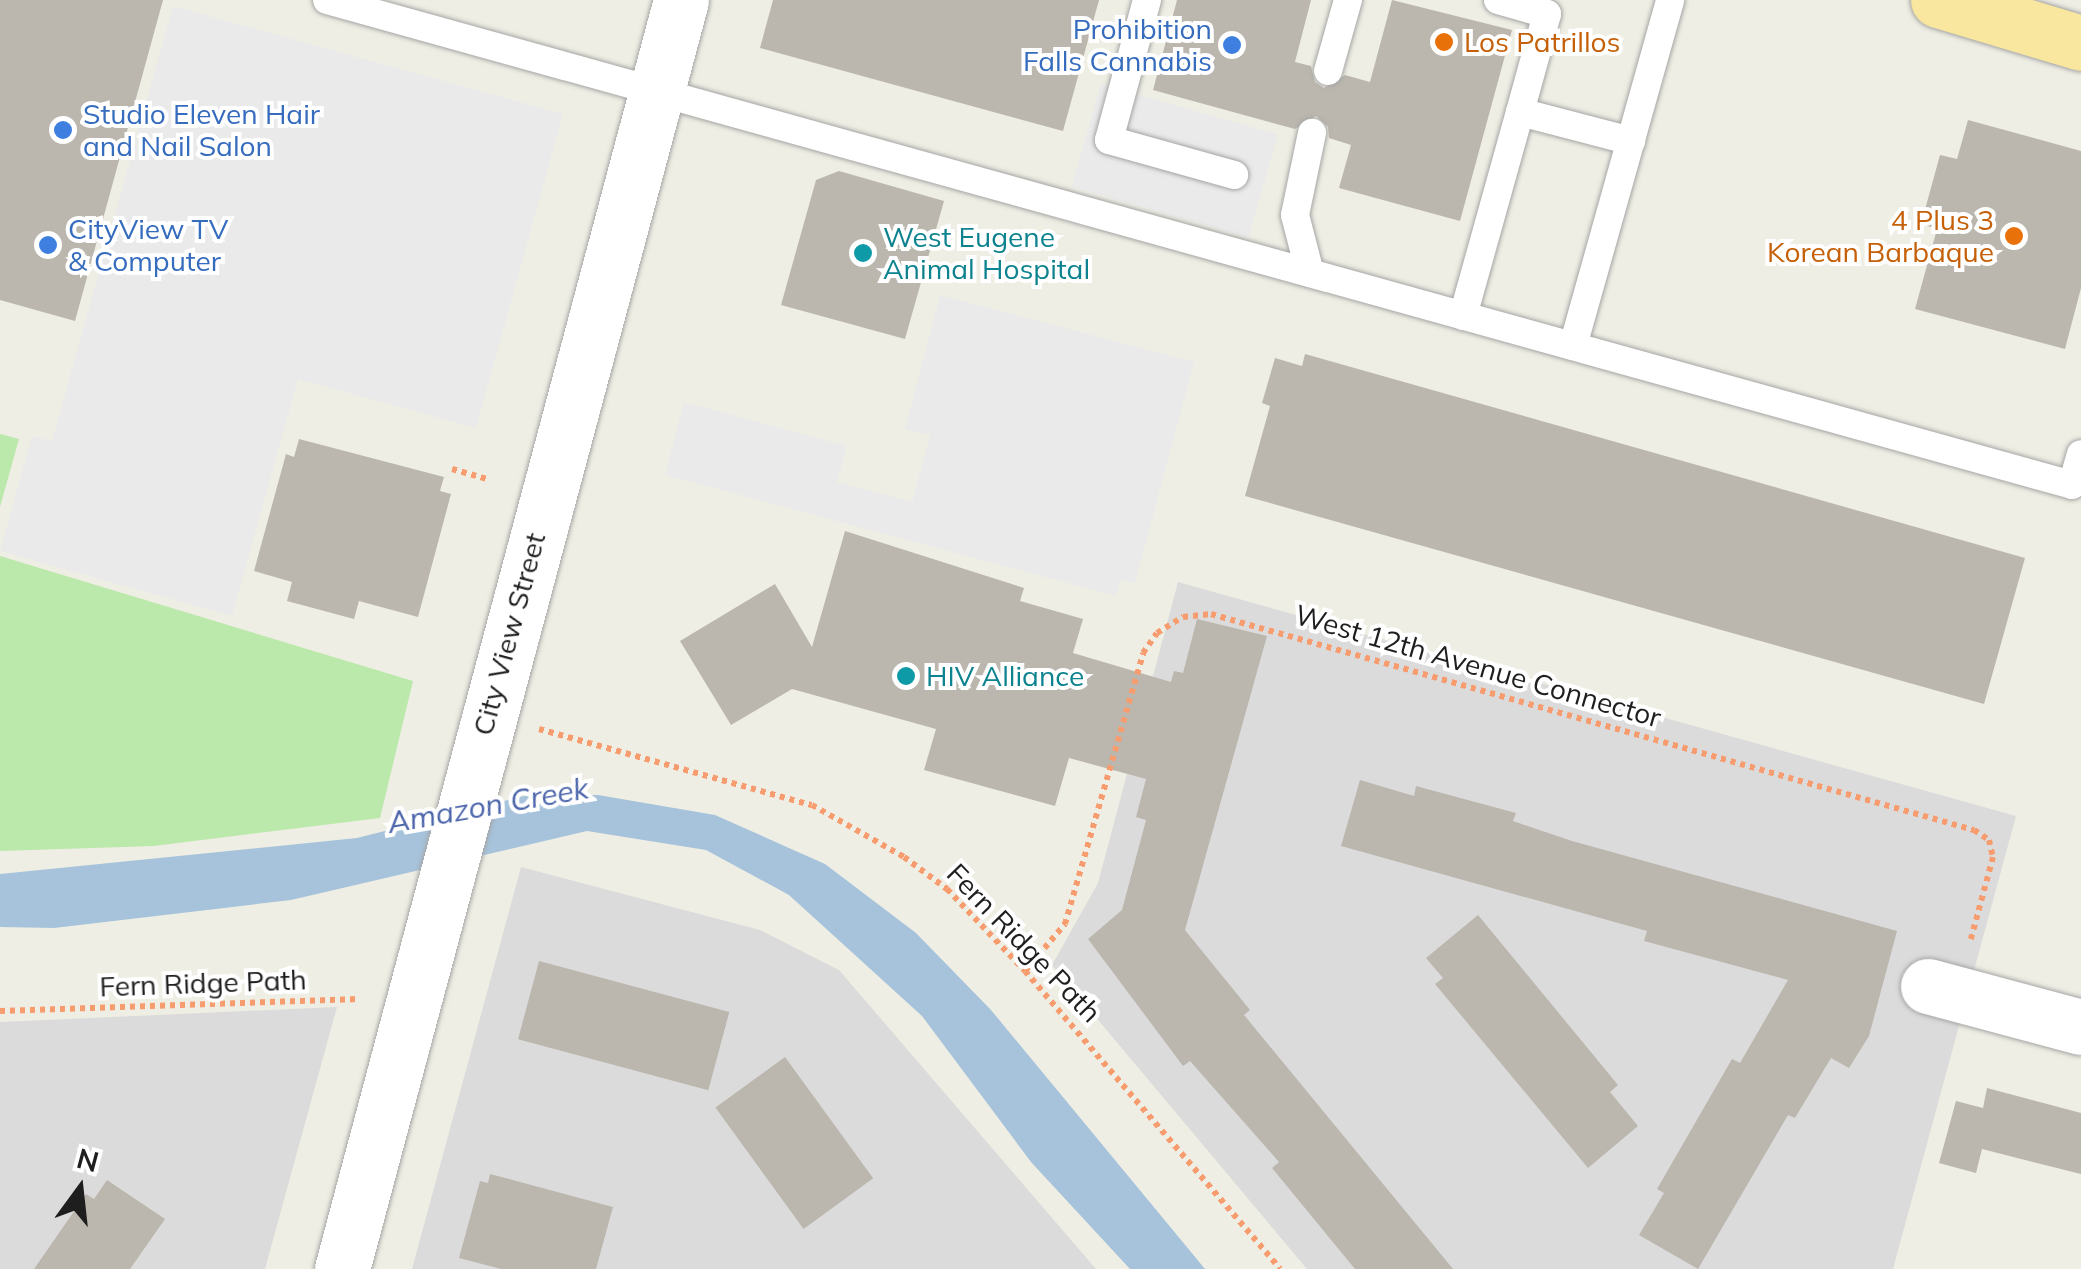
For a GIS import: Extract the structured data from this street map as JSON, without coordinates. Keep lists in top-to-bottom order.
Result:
{
  "streets": {
    "street": ["City View Street"],
    "path": ["West 12th Avenue Connector", "Fern Ridge Path"]
  },
  "crossings": [
    ["City View Street", "Fern Ridge Path"],
    ["West 12th Avenue Connector", "Fern Ridge Path"]
  ],
  "water": ["Amazon Creek"],
  "places": [
    "Los Patrillos",
    "Prohibition Falls Cannabis",
    "Studio Eleven Hair and Nail Salon",
    "4 Plus 3 Korean Barbaque",
    "CityView TV & Computer",
    "West Eugene Animal Hospital",
    "HIV Alliance"
  ],
  "north": "top"
}
